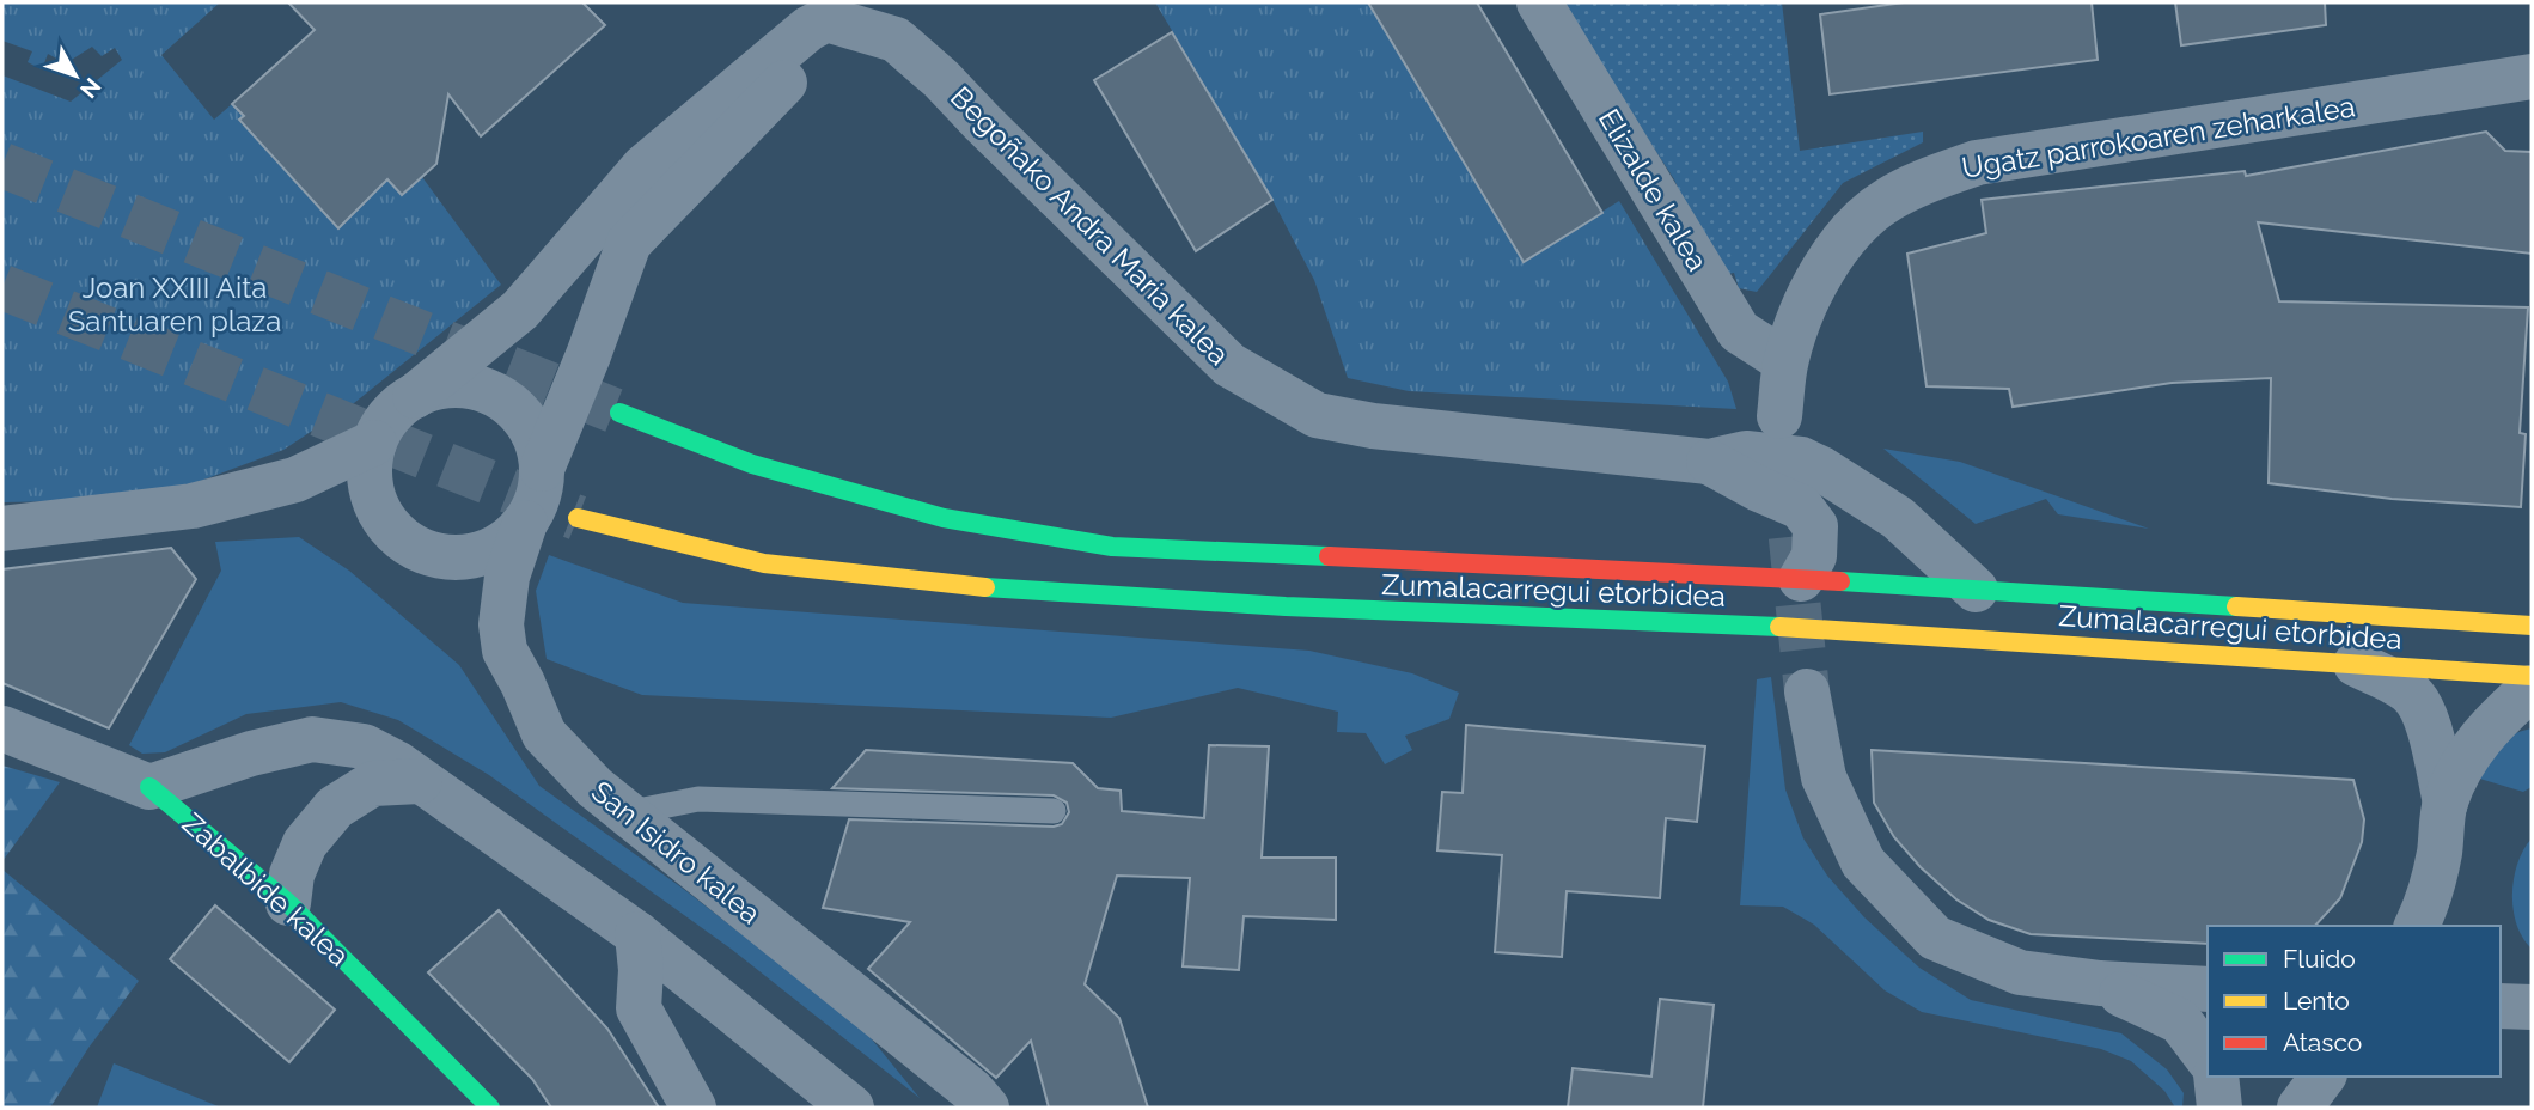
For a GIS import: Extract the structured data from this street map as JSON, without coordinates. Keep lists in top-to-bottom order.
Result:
{
  "streets": {
    "main road": ["Zumalacarregui etorbidea", "Zabalbide kalea"],
    "street": [
      "Ugatz parrokoaren zeharkalea",
      "Elizalde kalea",
      "Begoñako Andra Maria kalea",
      "San Isidro kalea"
    ]
  },
  "crossings": [
    ["Ugatz parrokoaren zeharkalea", "Elizalde kalea"],
    ["Begoñako Andra Maria kalea", "Zumalacarregui etorbidea"]
  ],
  "parks": ["Joan XXIII Aita Santuaren plaza"],
  "legend": ["Fluido", "Lento", "Atasco"],
  "north": "bottom right"
}
